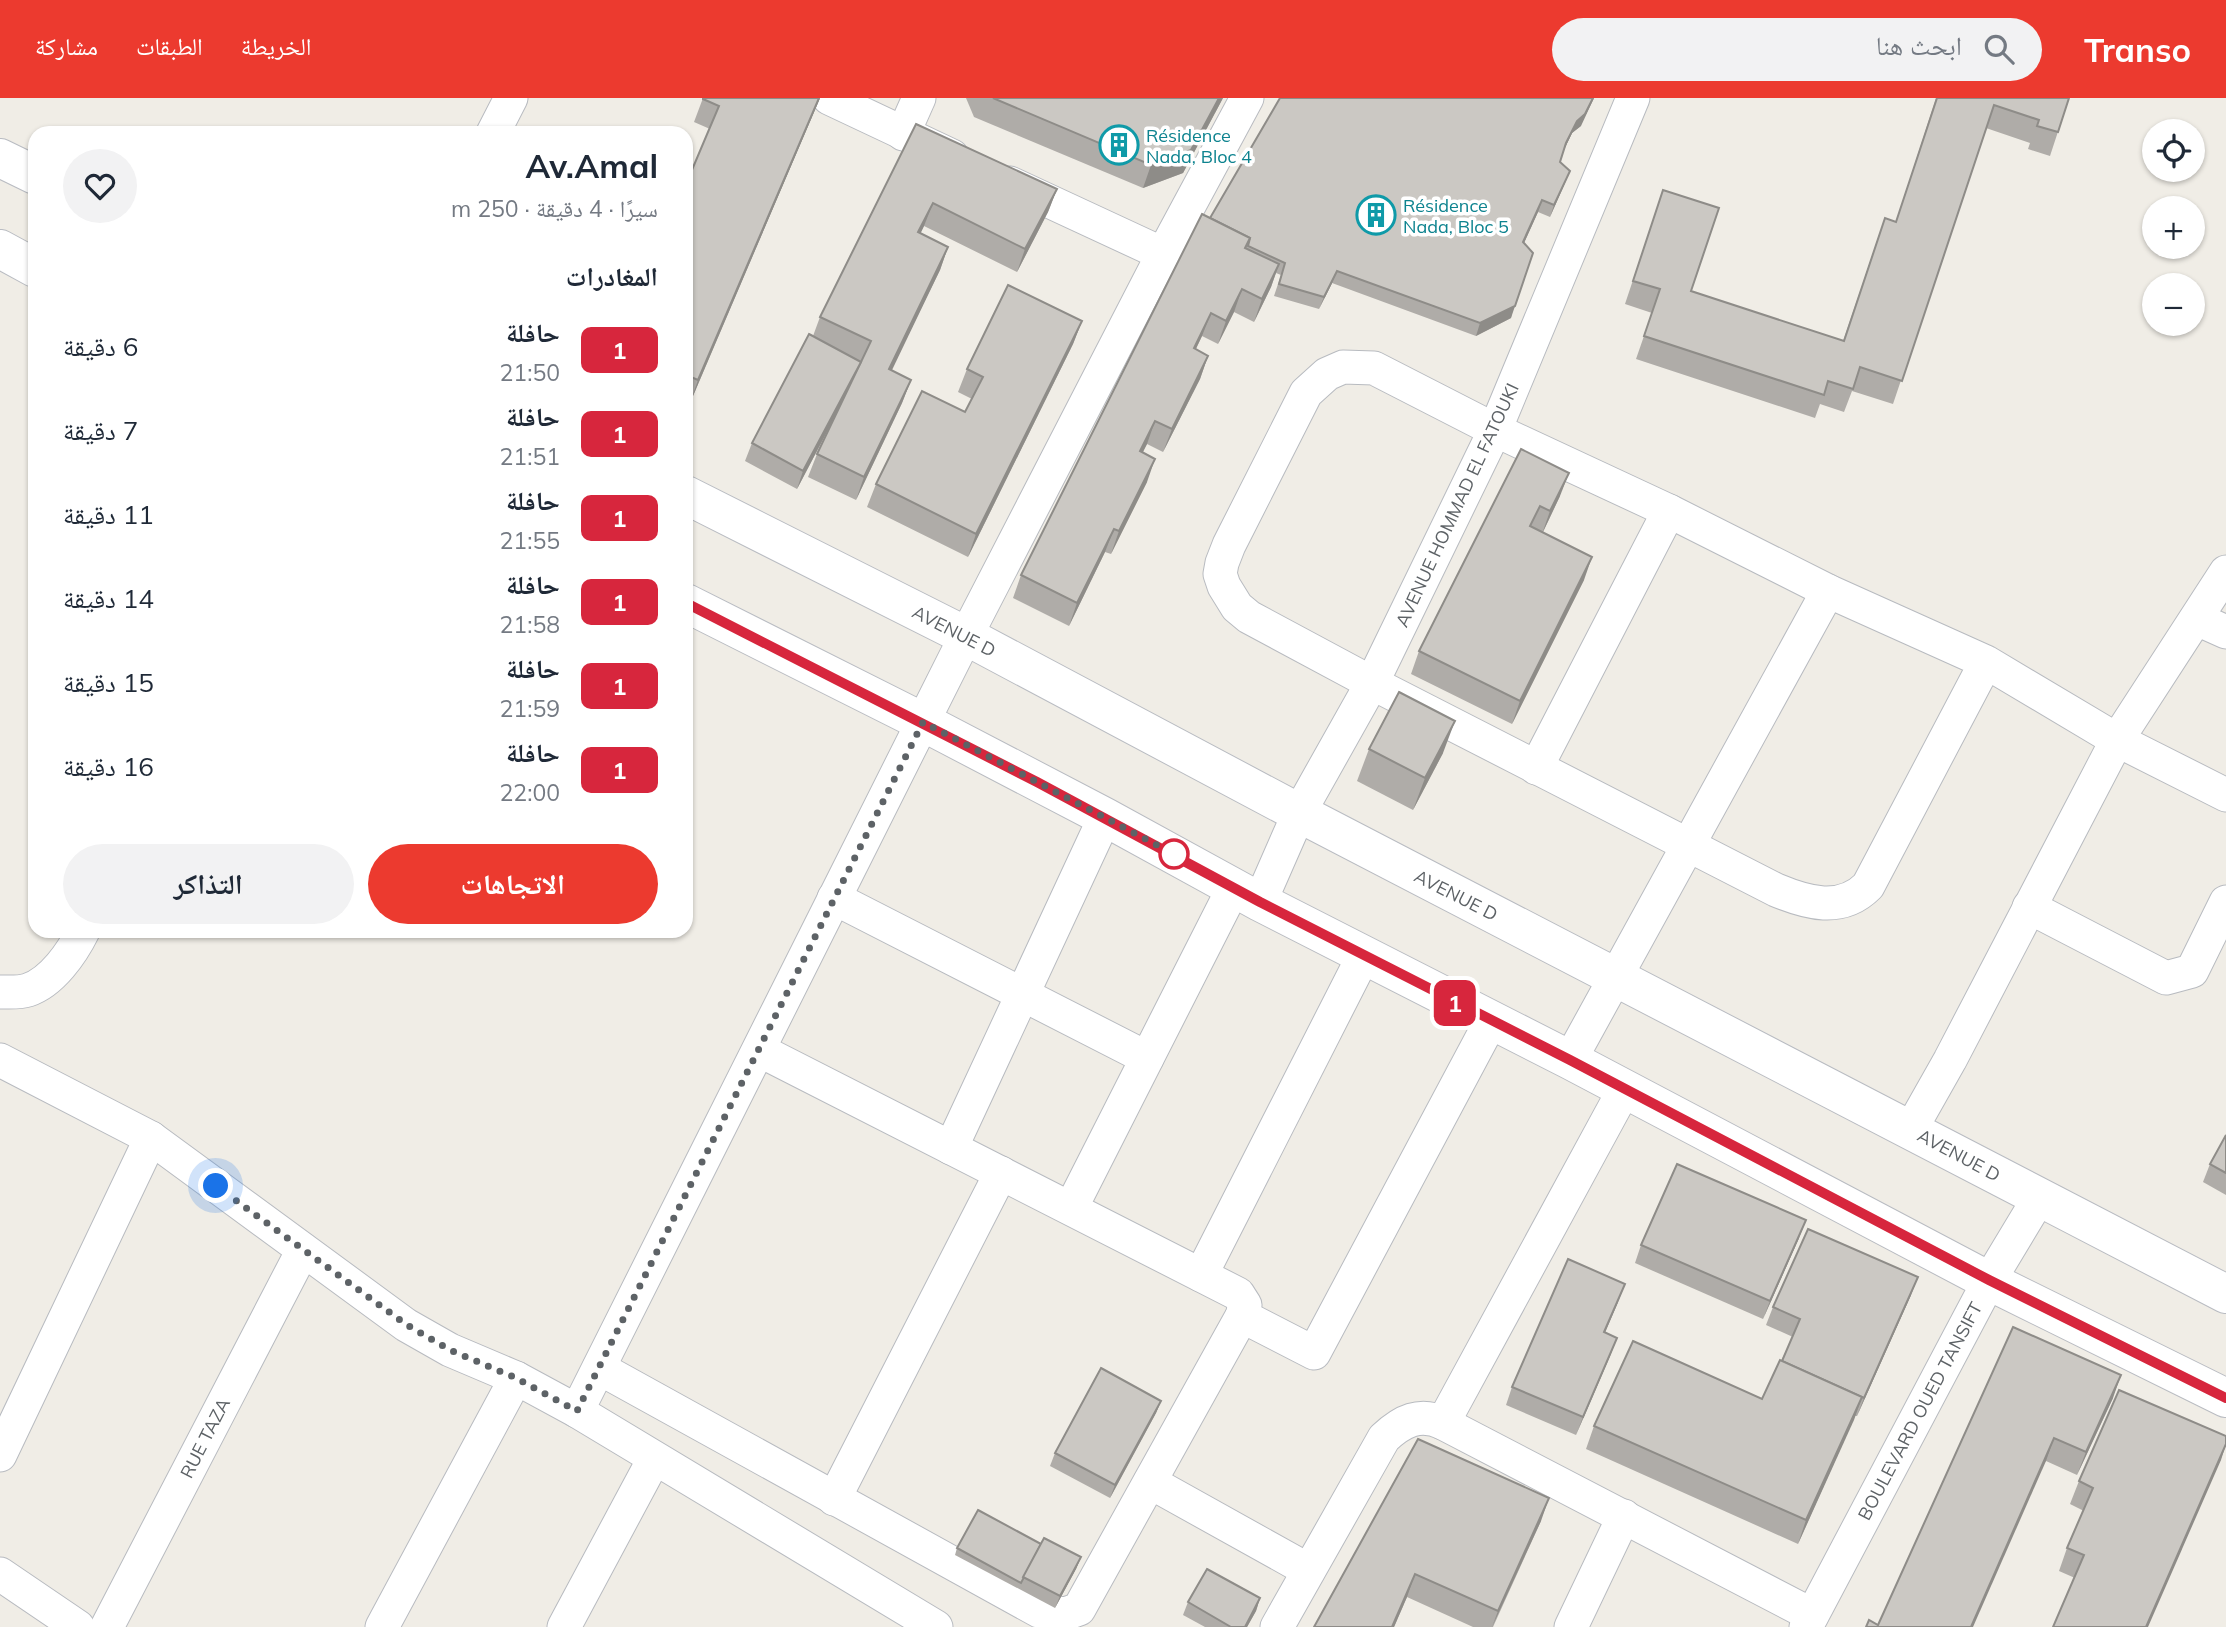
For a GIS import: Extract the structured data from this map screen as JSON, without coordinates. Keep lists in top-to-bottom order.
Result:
{
  "streets": {
    "street": [
      "AVENUE HOMMAD EL FATOUKI",
      "AVENUE D",
      "BOULEVARD OUED TANSIFT",
      "RUE TAZA"
    ]
  },
  "crossings": [
    ["AVENUE HOMMAD EL FATOUKI", "AVENUE D"],
    ["AVENUE D", "BOULEVARD OUED TANSIFT"]
  ],
  "places": {
    "building": ["Résidence Nada, Bloc 4", "Résidence Nada, Bloc 5"]
  },
  "lines": ["bus line 1"],
  "page": {
    "header": "Transo",
    "search": "ابحث هنا",
    "nav": ["الخريطة", "الطبقات", "مشاركة"],
    "on_map": "1",
    "map_buttons": ["+", "−"],
    "heading": [
      ["Av.Amal", "سيرًا · 4 دقيقة · 250 m"],
      "المغادرات"
    ],
    "list": [
      {
        "mark": "1",
        "name": "حافلة",
        "note": "21:50",
        "value": "6 دقيقة"
      },
      {
        "mark": "1",
        "name": "حافلة",
        "note": "21:51",
        "value": "7 دقيقة"
      },
      {
        "mark": "1",
        "name": "حافلة",
        "note": "21:55",
        "value": "11 دقيقة"
      },
      {
        "mark": "1",
        "name": "حافلة",
        "note": "21:58",
        "value": "14 دقيقة"
      },
      {
        "mark": "1",
        "name": "حافلة",
        "note": "21:59",
        "value": "15 دقيقة"
      },
      {
        "mark": "1",
        "name": "حافلة",
        "note": "22:00",
        "value": "16 دقيقة"
      }
    ],
    "buttons": ["الاتجاهات", "التذاكر"]
  }
}
